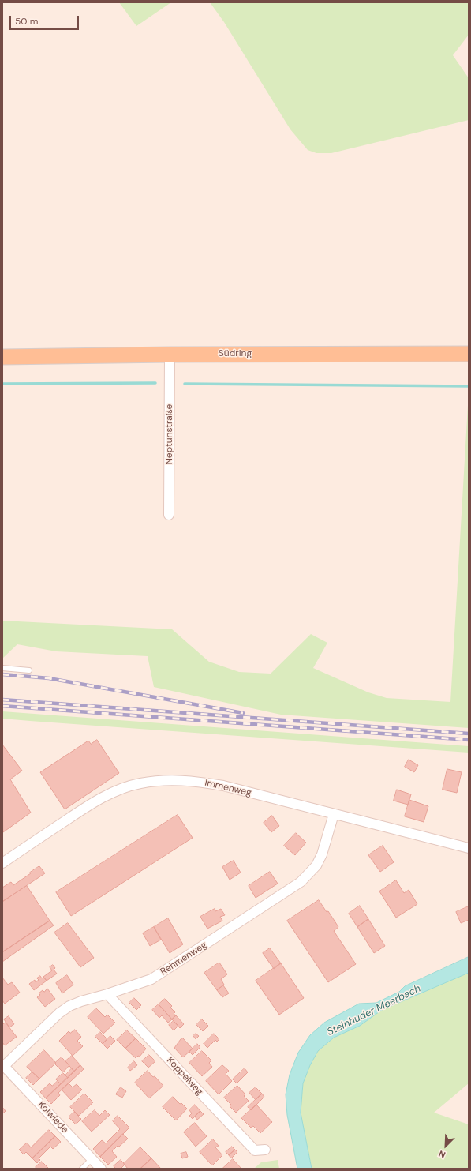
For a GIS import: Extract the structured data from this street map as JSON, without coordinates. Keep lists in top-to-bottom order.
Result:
{
  "streets": {
    "main road": ["Südring"],
    "street": [
      "Neptunstraße",
      "Immenweg",
      "Rehmenweg",
      "Koppelweg",
      "Kolwiede"
    ]
  },
  "crossings": [
    ["Südring", "Neptunstraße"],
    ["Immenweg", "Rehmenweg"],
    ["Rehmenweg", "Koppelweg"],
    ["Rehmenweg", "Kolwiede"]
  ],
  "water": ["Steinhuder Meerbach"],
  "scale_bar": "50 m",
  "north": "bottom left"
}
